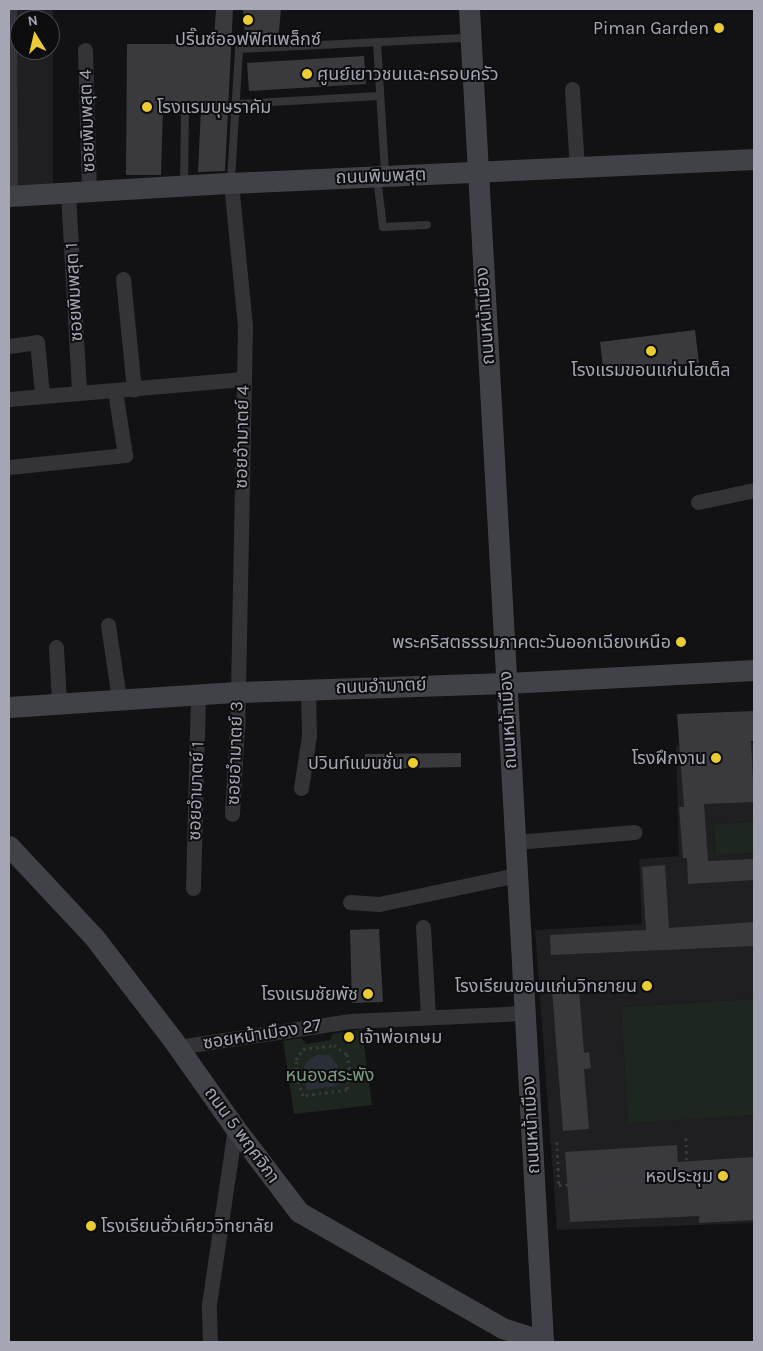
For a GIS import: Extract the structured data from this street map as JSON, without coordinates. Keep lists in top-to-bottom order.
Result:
{
  "streets": {
    "street": [
      "ซอยพิมพสุต 4",
      "ถนนพิมพสุต",
      "ซอยพิมพสุต 1",
      "ถนนหน้าเมือง",
      "ซอยอำมาตย์ 4",
      "ถนนอำมาตย์",
      "ซอยอำมาตย์ 3",
      "ซอยอำมาตย์ 1",
      "ซอยหน้าเมือง 27",
      "ถนน 5 พฤศจิกา"
    ]
  },
  "crossings": [
    ["ซอยพิมพสุต 4", "ถนนพิมพสุต"],
    ["ถนนพิมพสุต", "ซอยพิมพสุต 1"],
    ["ถนนพิมพสุต", "ถนนหน้าเมือง"],
    ["ถนนพิมพสุต", "ซอยอำมาตย์ 4"],
    ["ถนนหน้าเมือง", "ถนนอำมาตย์"],
    ["ถนนหน้าเมือง", "ซอยหน้าเมือง 27"],
    ["ถนนหน้าเมือง", "ถนน 5 พฤศจิกา"],
    ["ซอยอำมาตย์ 4", "ถนนอำมาตย์"],
    ["ซอยอำมาตย์ 4", "ซอยอำมาตย์ 3"],
    ["ถนนอำมาตย์", "ซอยอำมาตย์ 3"],
    ["ถนนอำมาตย์", "ซอยอำมาตย์ 1"],
    ["ซอยหน้าเมือง 27", "ถนน 5 พฤศจิกา"]
  ],
  "parks": ["หนองสระพัง"],
  "places": [
    "ปริ๊นซ์ออฟฟิศเพล็กซ์",
    "Piman Garden",
    "ศูนย์เยาวชนและครอบครัว",
    "โรงแรมบุษราคัม",
    "โรงแรมขอนแก่นโฮเต็ล",
    "พระคริสตธรรมภาคตะวันออกเฉียงเหนือ",
    "โรงฝึกงาน",
    "ปวินท์แมนชั่น",
    "โรงเรียนขอนแก่นวิทยายน",
    "โรงแรมชัยพัช",
    "เจ้าพ่อเกษม",
    "หอประชุม",
    "โรงเรียนฮั่วเคียววิทยาลัย"
  ],
  "north": "top"
}
